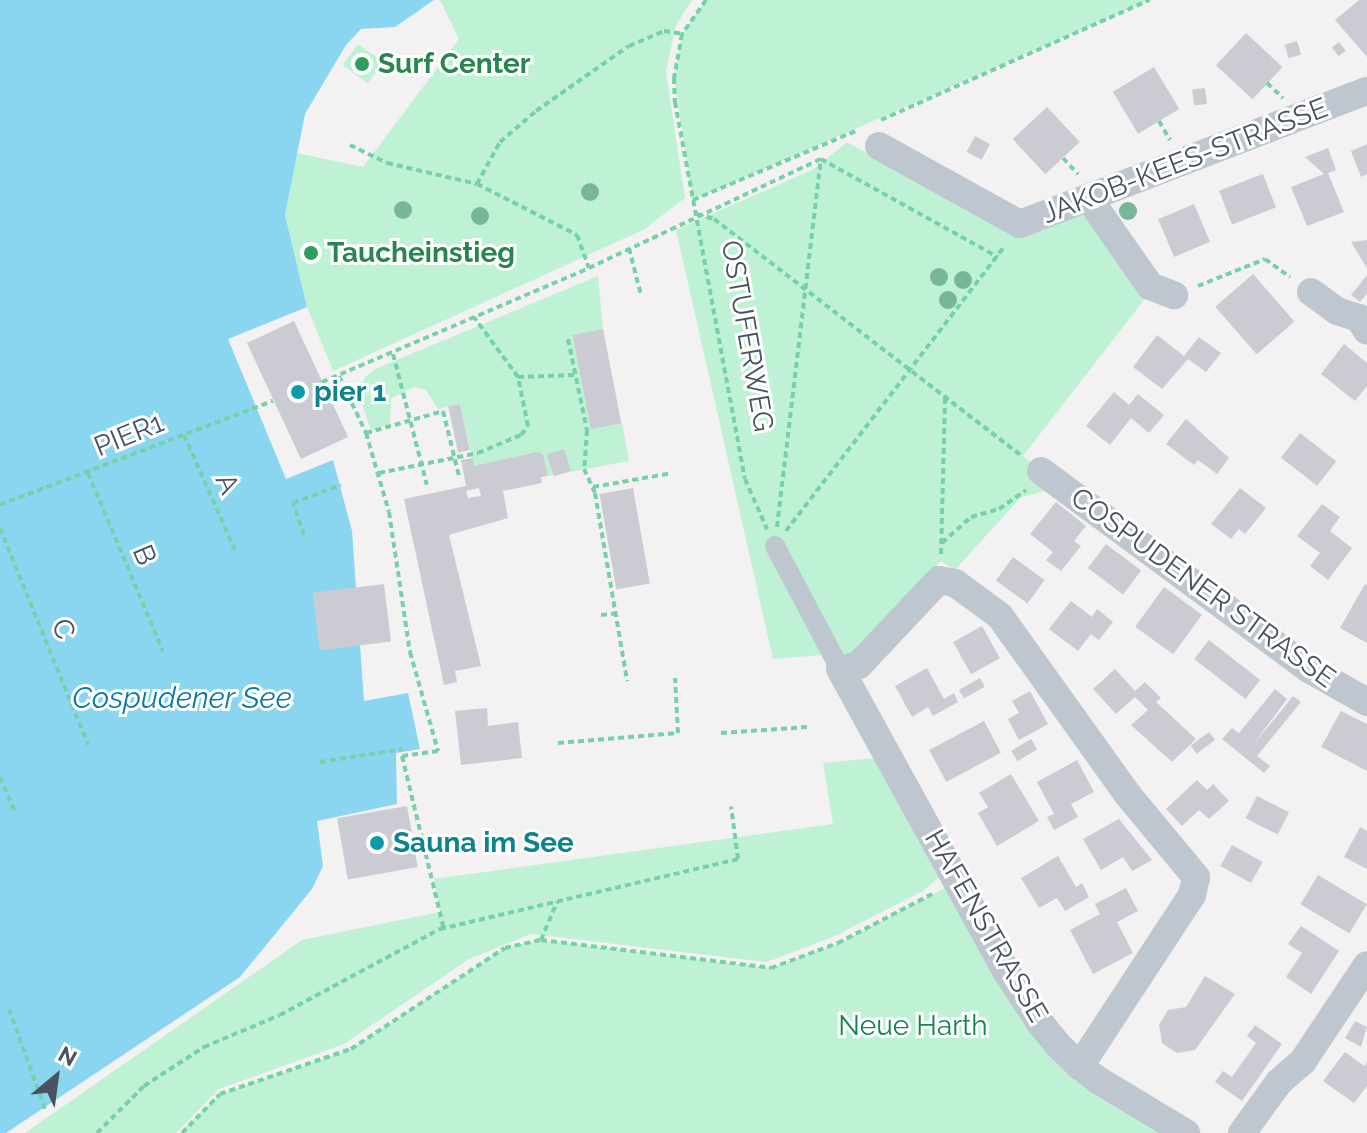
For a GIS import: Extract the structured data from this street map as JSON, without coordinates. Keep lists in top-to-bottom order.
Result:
{
  "streets": {
    "street": ["JAKOB-KEES-STRASSE", "COSPUDENER STRASSE", "HAFENSTRASSE"],
    "path": [
      "OSTUFERWEG",
      "PIER1",
      "A",
      "B",
      "C"
    ]
  },
  "crossings": [
    ["PIER1", "A"],
    ["PIER1", "B"]
  ],
  "water": ["Cospudener See"],
  "parks": ["Neue Harth"],
  "places": [
    "Surf Center",
    "Taucheinstieg",
    "pier 1",
    "Sauna im See"
  ],
  "north": "top right"
}
